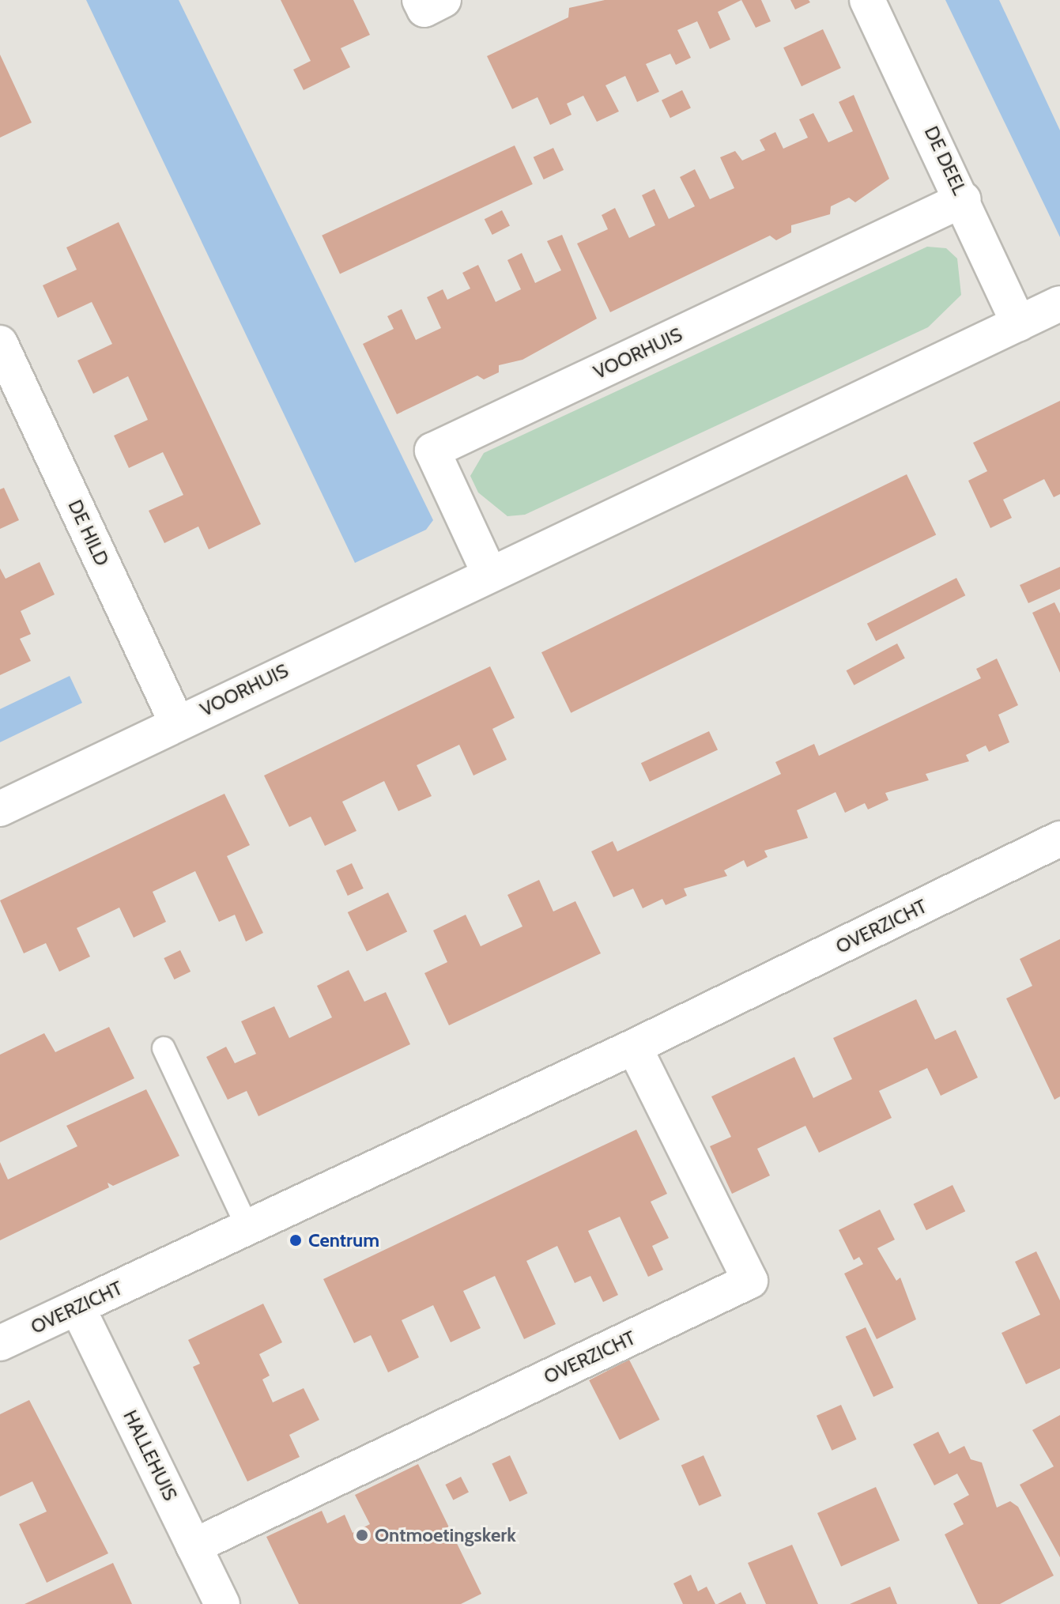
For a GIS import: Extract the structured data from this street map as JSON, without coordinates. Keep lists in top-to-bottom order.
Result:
{
  "streets": {
    "street": [
      "DE DEEL",
      "VOORHUIS",
      "DE HILD",
      "OVERZICHT",
      "HALLEHUIS"
    ]
  },
  "crossings": [
    ["DE DEEL", "VOORHUIS"],
    ["VOORHUIS", "DE HILD"],
    ["OVERZICHT", "HALLEHUIS"]
  ],
  "places": ["Centrum", "Ontmoetingskerk"]
}
